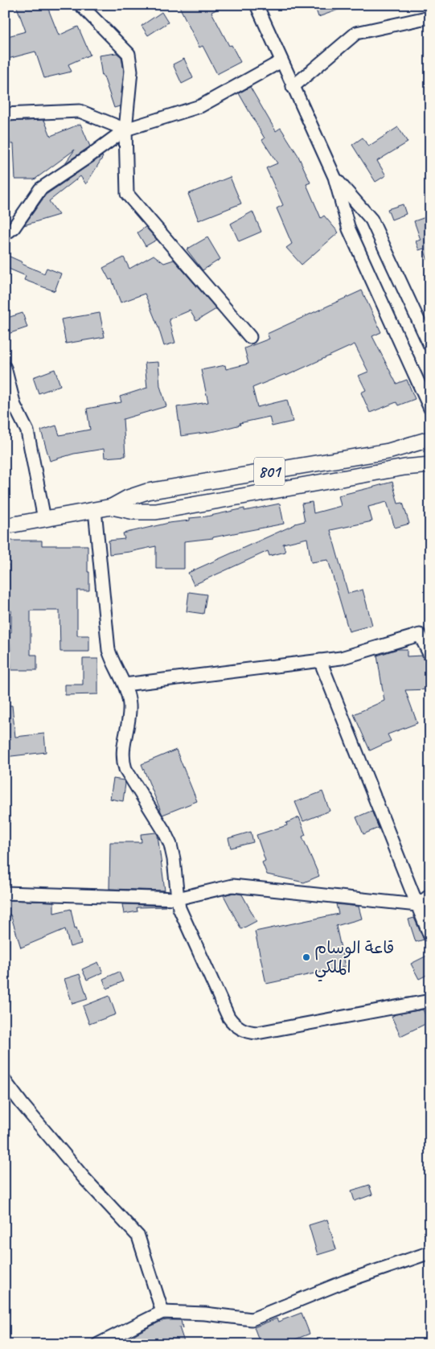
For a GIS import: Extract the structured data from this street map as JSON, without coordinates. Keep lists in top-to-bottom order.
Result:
{
  "streets": {
    "main road": ["801"]
  },
  "places": ["قاعة الوسام الملكي"]
}
